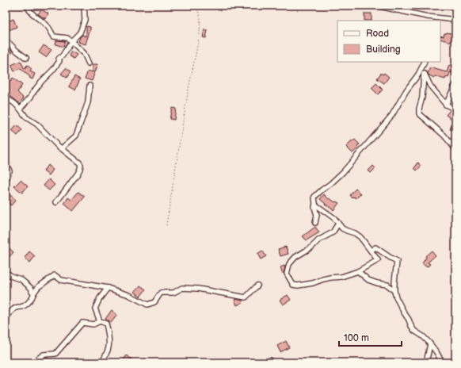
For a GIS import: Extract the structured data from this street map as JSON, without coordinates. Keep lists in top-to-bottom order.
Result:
{
  "legend": ["Road", "Building"],
  "scale_bar": "100 m"
}
